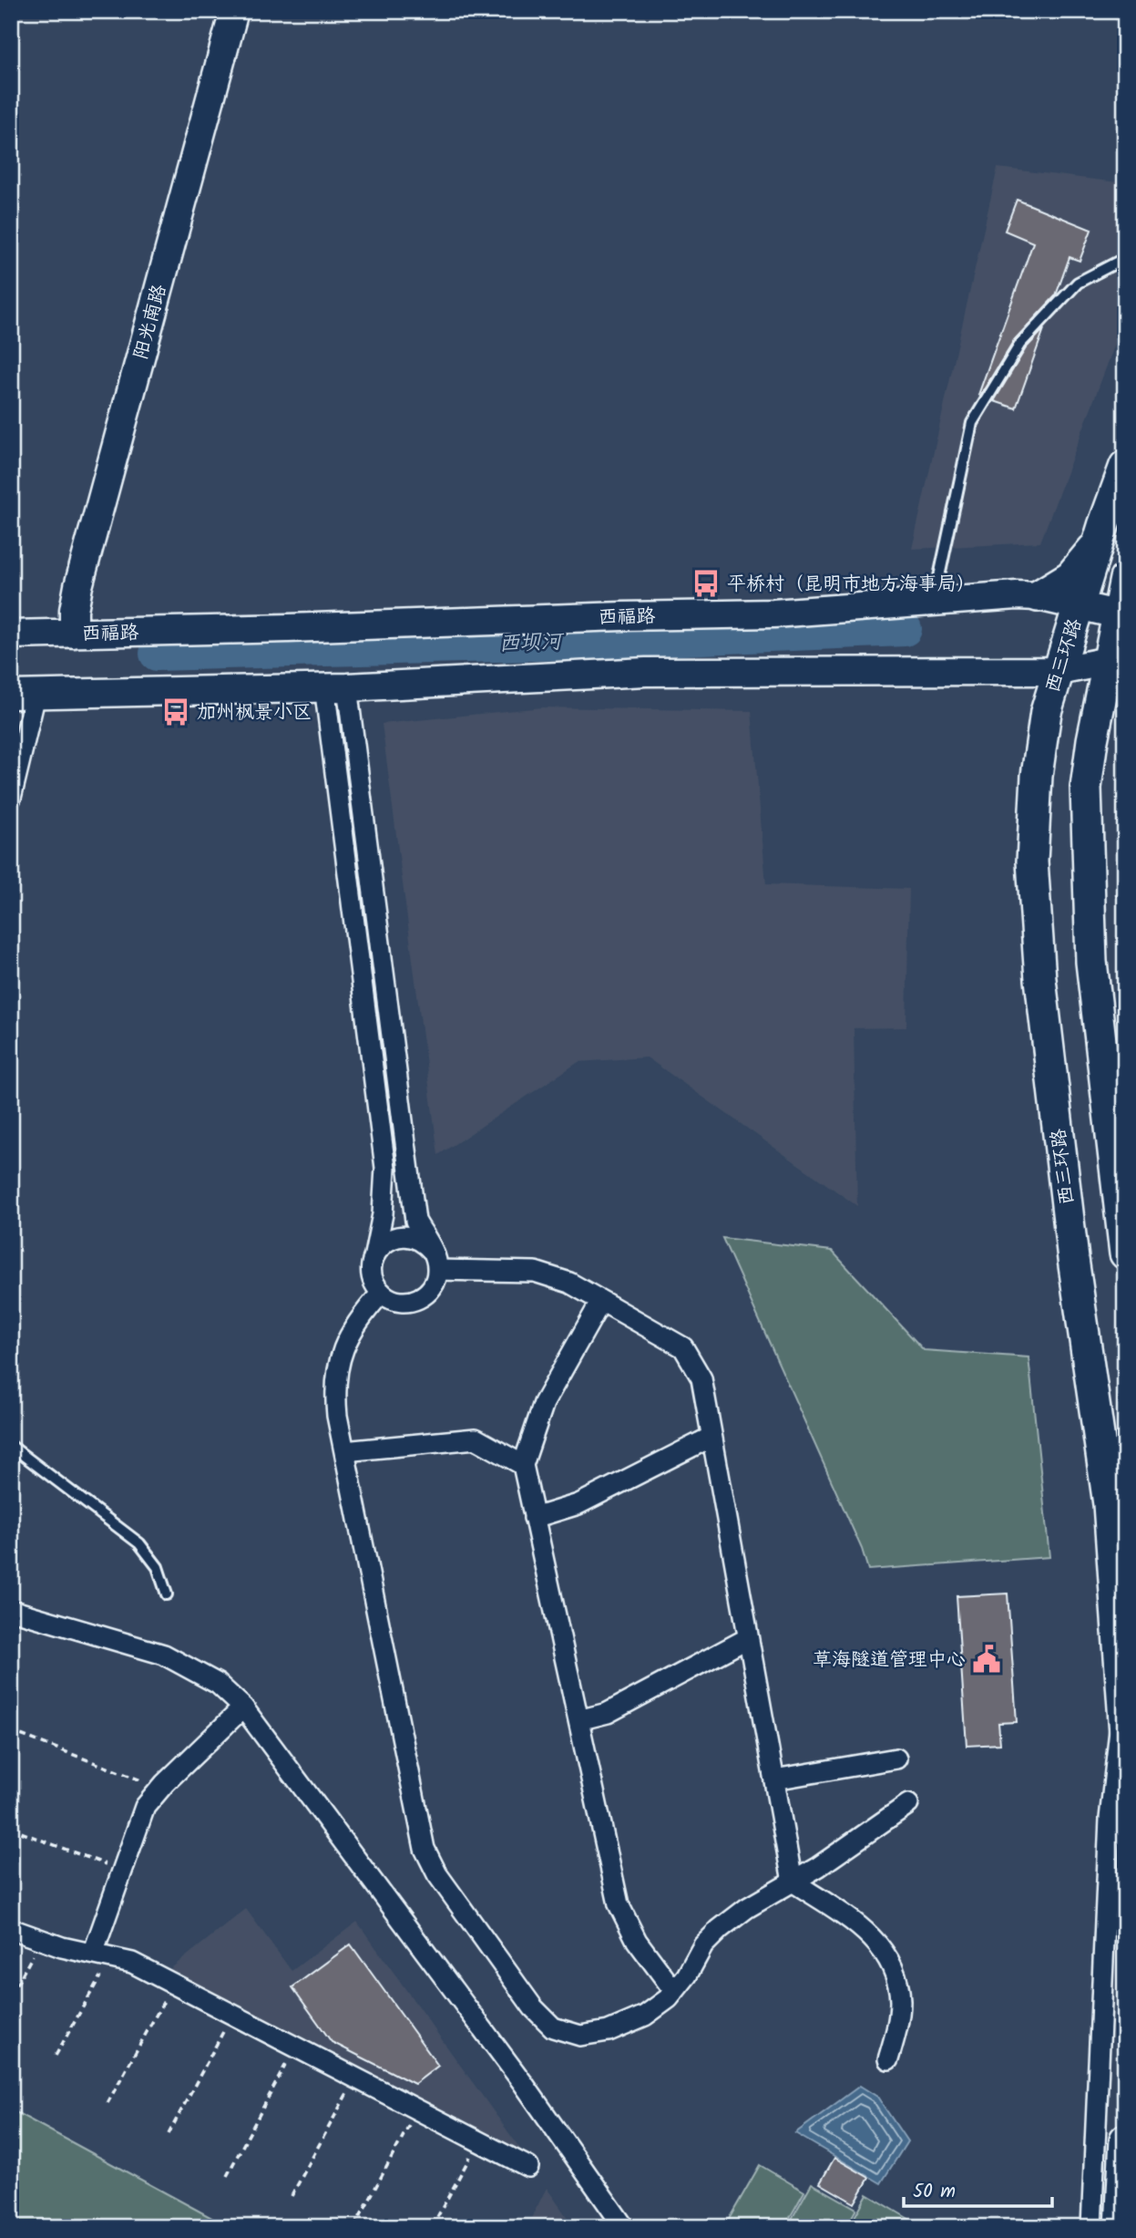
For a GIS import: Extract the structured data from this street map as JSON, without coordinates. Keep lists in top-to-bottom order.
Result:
{
  "streets": {
    "main road": ["阳光南路", "西福路", "西三环路"]
  },
  "crossings": [
    ["阳光南路", "西福路"],
    ["西福路", "西三环路"]
  ],
  "water": ["西坝河"],
  "places": {
    "bus stop": ["平桥村（昆明市地方海事局）", "加州枫景小区"],
    "public building": ["草海隧道管理中心"]
  },
  "scale_bar": "50 m"
}
